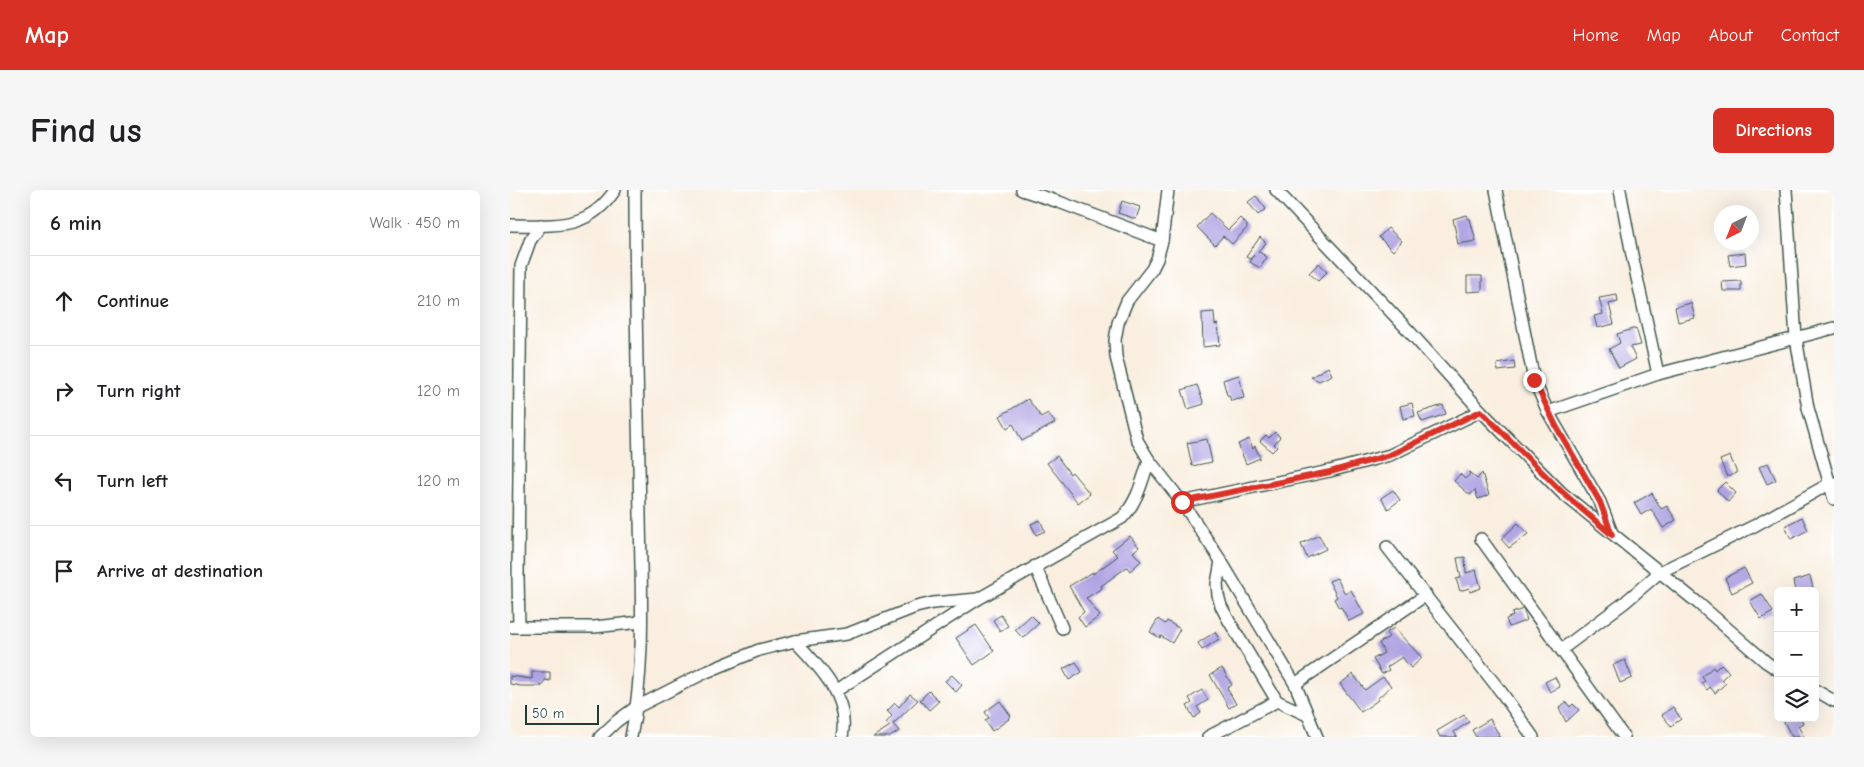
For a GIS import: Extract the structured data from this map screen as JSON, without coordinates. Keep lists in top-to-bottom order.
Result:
{
  "scale_bar": "50 m",
  "north": "bottom left",
  "page": {
    "header": "Map",
    "nav": [
      "Home",
      "Map",
      "About",
      "Contact"
    ],
    "buttons": "Directions",
    "title": "Find us",
    "heading": ["6 min", "Walk · 450 m"],
    "list": [
      ["Continue", "210 m"],
      ["Turn right", "120 m"],
      ["Turn left", "120 m"],
      "Arrive at destination"
    ],
    "map_buttons": ["+", "−"],
    "scale": "50 m"
  }
}
